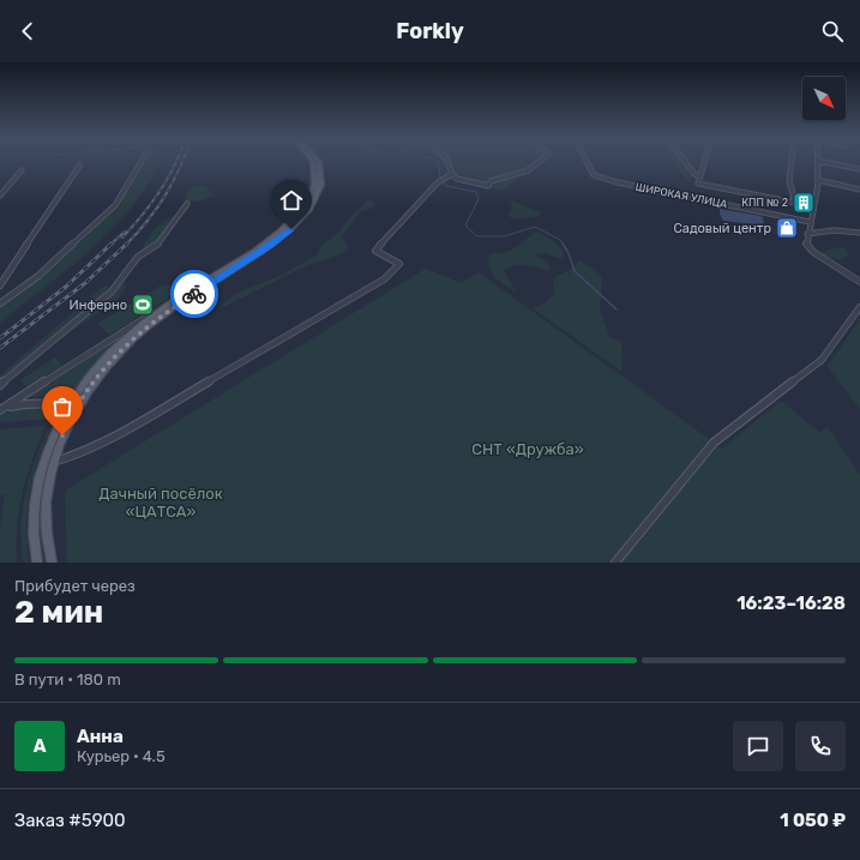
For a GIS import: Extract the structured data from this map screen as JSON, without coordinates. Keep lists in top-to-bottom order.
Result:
{
  "streets": {
    "street": ["ШИРОКАЯ УЛИЦА"]
  },
  "parks": ["СНТ «Дружба»", "Дачный посёлок «ЦАТСА»"],
  "places": {
    "building": ["КПП № 2"],
    "shop": ["Садовый центр"],
    "sports": ["Инферно"]
  },
  "north": "bottom right",
  "page": {
    "header": "Forkly",
    "heading": ["2 мин", "Прибудет через", "16:23–16:28"],
    "panel": [
      "Анна",
      "Курьер · 4.5",
      "Заказ #5900",
      "1 050 ₽"
    ],
    "bar": "В пути · 180 m",
    "round": "А"
  }
}
